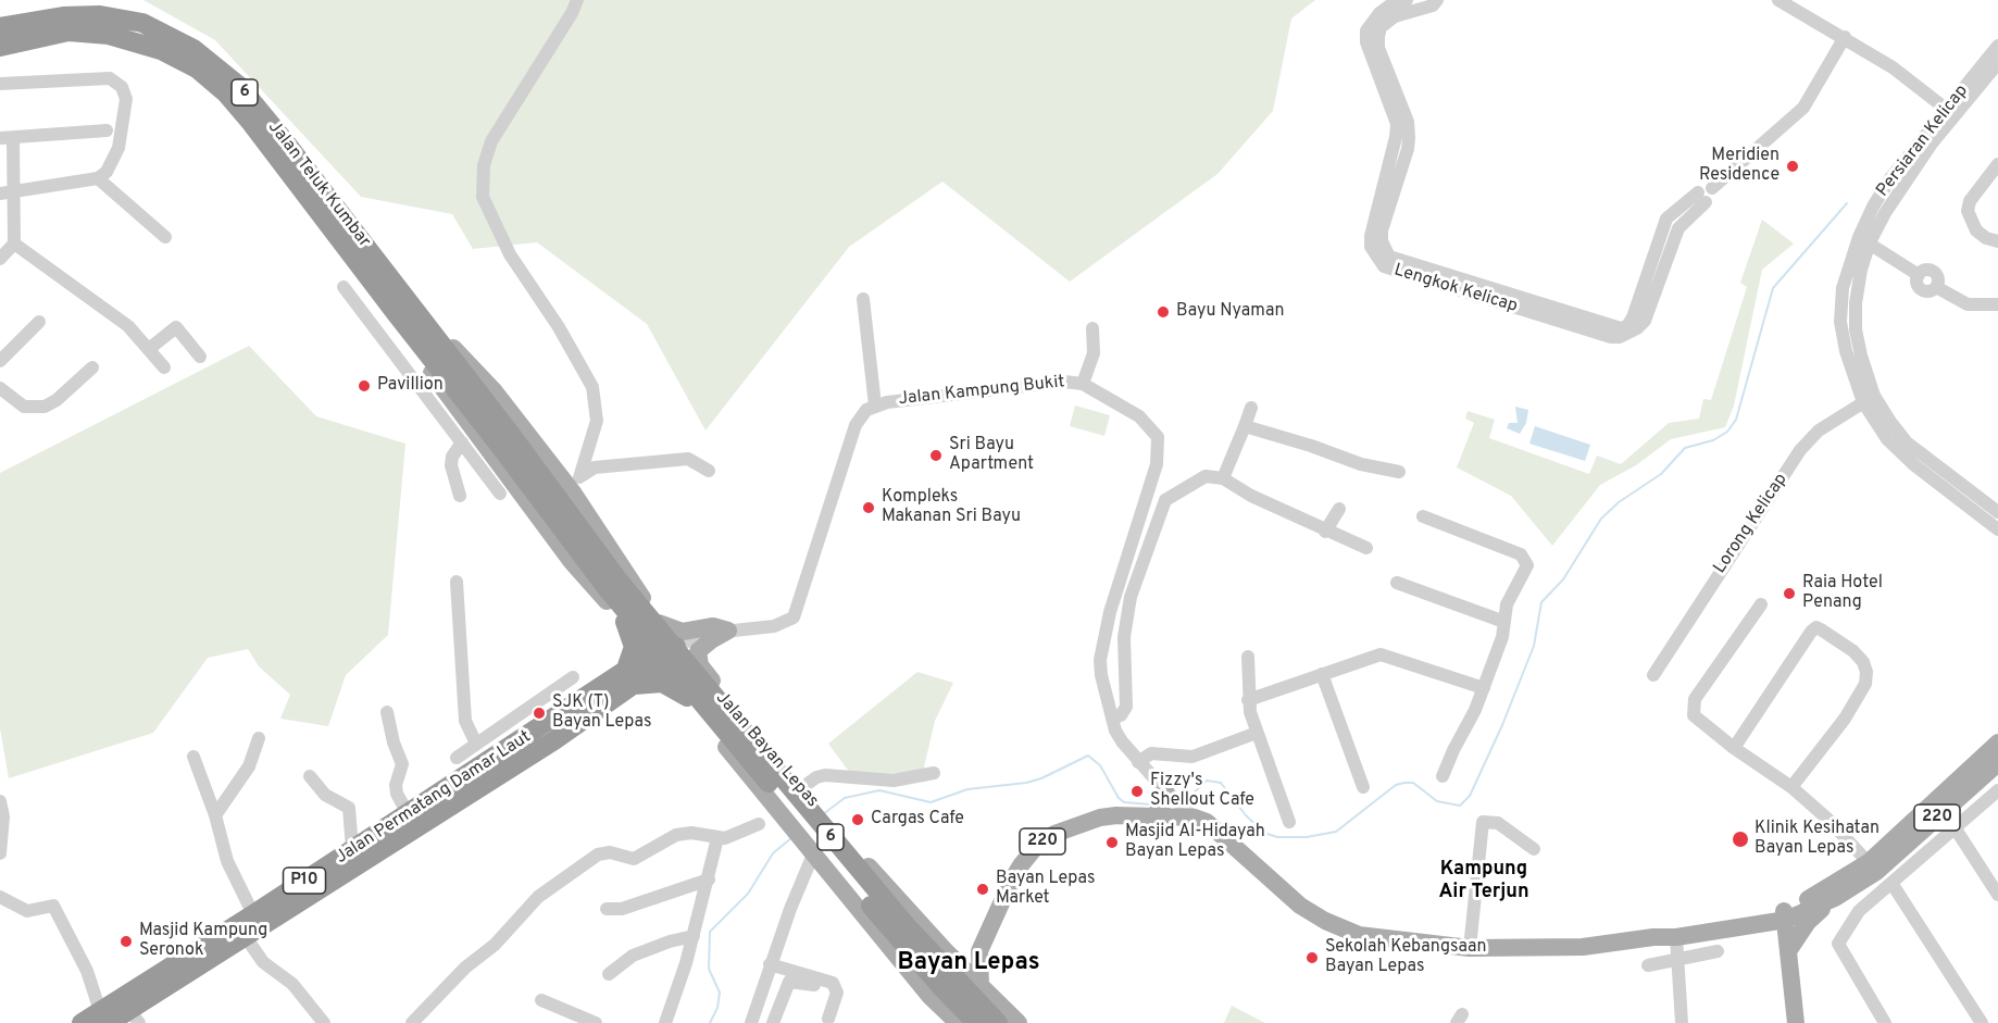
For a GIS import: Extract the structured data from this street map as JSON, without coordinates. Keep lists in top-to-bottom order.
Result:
{
  "streets": {
    "highway": [
      "6",
      "Jalan Teluk Kumbar",
      "Jalan Bayan Lepas",
      "Jalan Permatang Damar Laut",
      "P10"
    ],
    "main road": ["220"],
    "street": [
      "Persiaran Kelicap",
      "Lengkok Kelicap",
      "Jalan Kampung Bukit",
      "Lorong Kelicap"
    ]
  },
  "crossings": [
    ["Persiaran Kelicap", "Lorong Kelicap"],
    ["Jalan Teluk Kumbar", "Jalan Kampung Bukit"],
    ["Jalan Teluk Kumbar", "Jalan Bayan Lepas"],
    ["Jalan Teluk Kumbar", "Jalan Permatang Damar Laut"],
    ["Jalan Kampung Bukit", "Jalan Bayan Lepas"],
    ["Jalan Kampung Bukit", "Jalan Permatang Damar Laut"],
    ["Jalan Kampung Bukit", "220"],
    ["Jalan Bayan Lepas", "Jalan Permatang Damar Laut"],
    ["Jalan Bayan Lepas", "220"]
  ],
  "districts": ["Kampung Air Terjun", "Bayan Lepas"],
  "places": [
    "Meridien Residence",
    "Bayu Nyaman",
    "Pavillion",
    "Sri Bayu Apartment",
    "Kompleks Makanan Sri Bayu",
    "Raia Hotel Penang",
    "SJK (T) Bayan Lepas",
    "Fizzy's Shellout Cafe",
    "Cargas Cafe",
    "Klinik Kesihatan Bayan Lepas",
    "Masjid Al-Hidayah Bayan Lepas",
    "Bayan Lepas Market",
    "Masjid Kampung Seronok",
    "Sekolah Kebangsaan Bayan Lepas"
  ]
}
